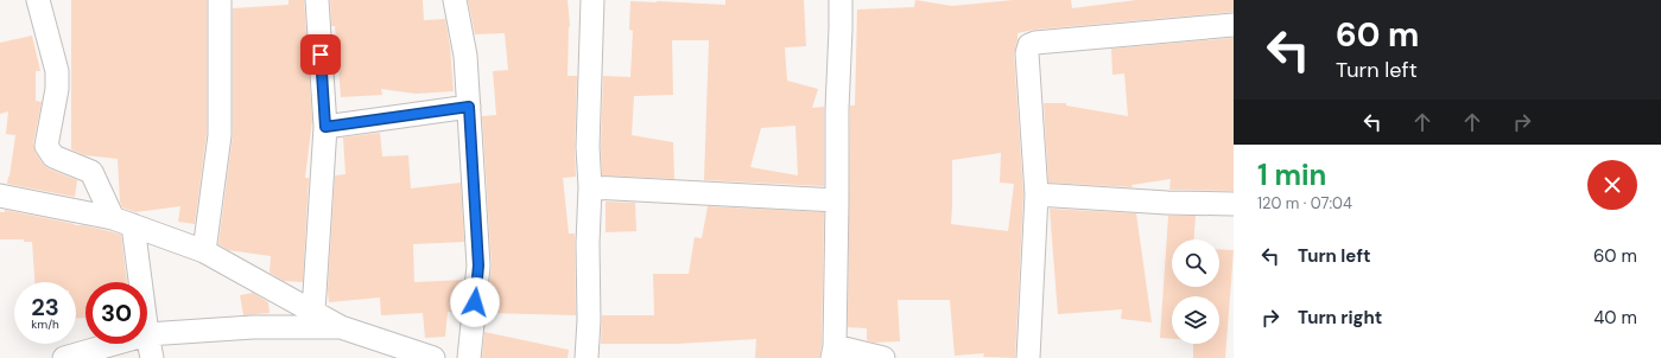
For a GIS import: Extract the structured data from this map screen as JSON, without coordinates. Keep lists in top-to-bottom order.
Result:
{
  "page": {
    "turn": ["60 m", "Turn left"],
    "heading": ["1 min", "120 m · 07:04"],
    "list": [
      {
        "name": "Turn left",
        "value": "60 m"
      },
      {
        "name": "Turn right",
        "value": "40 m"
      }
    ],
    "speed": "23 km/h",
    "limit": "30"
  }
}
